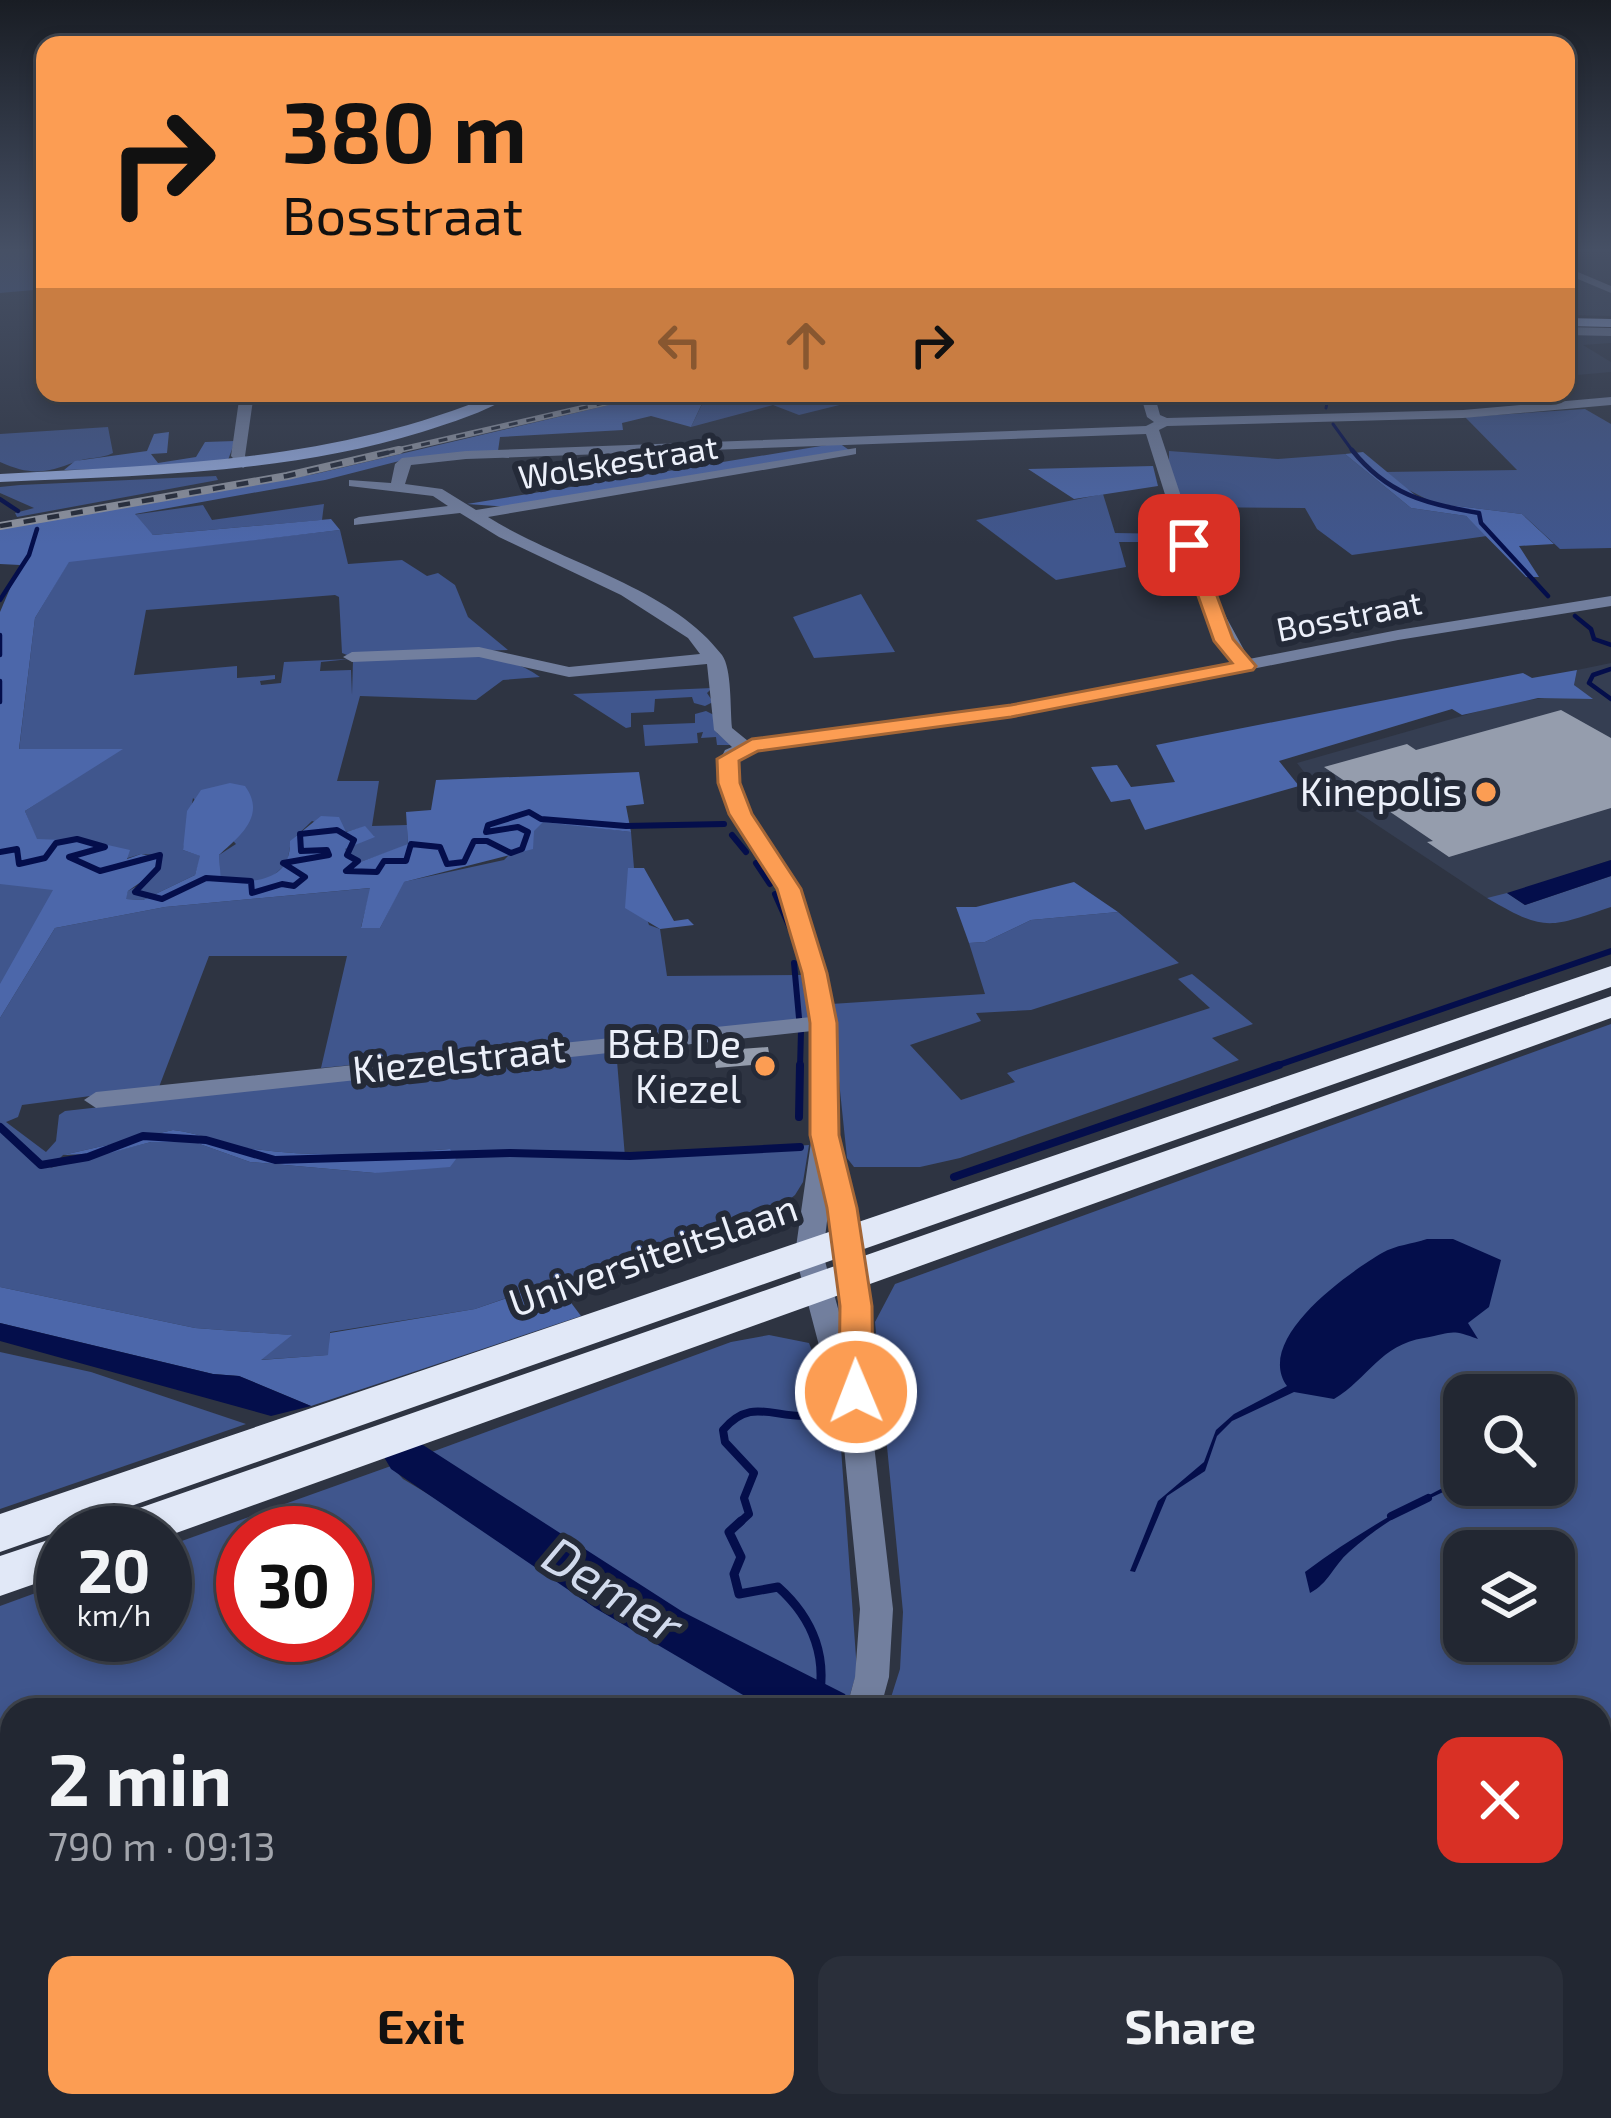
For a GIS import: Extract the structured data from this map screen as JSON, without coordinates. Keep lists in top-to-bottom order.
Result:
{
  "streets": {
    "highway": ["Universiteitslaan"],
    "street": ["Wolskestraat", "Bosstraat", "Kiezelstraat"]
  },
  "water": ["Demer"],
  "places": ["Kinepolis", "B&B De Kiezel"],
  "page": {
    "turn": ["380 m", "Bosstraat"],
    "speed": "20 km/h",
    "limit": "30",
    "heading": ["2 min", "790 m · 09:13"],
    "buttons": ["Exit", "Share"]
  }
}
